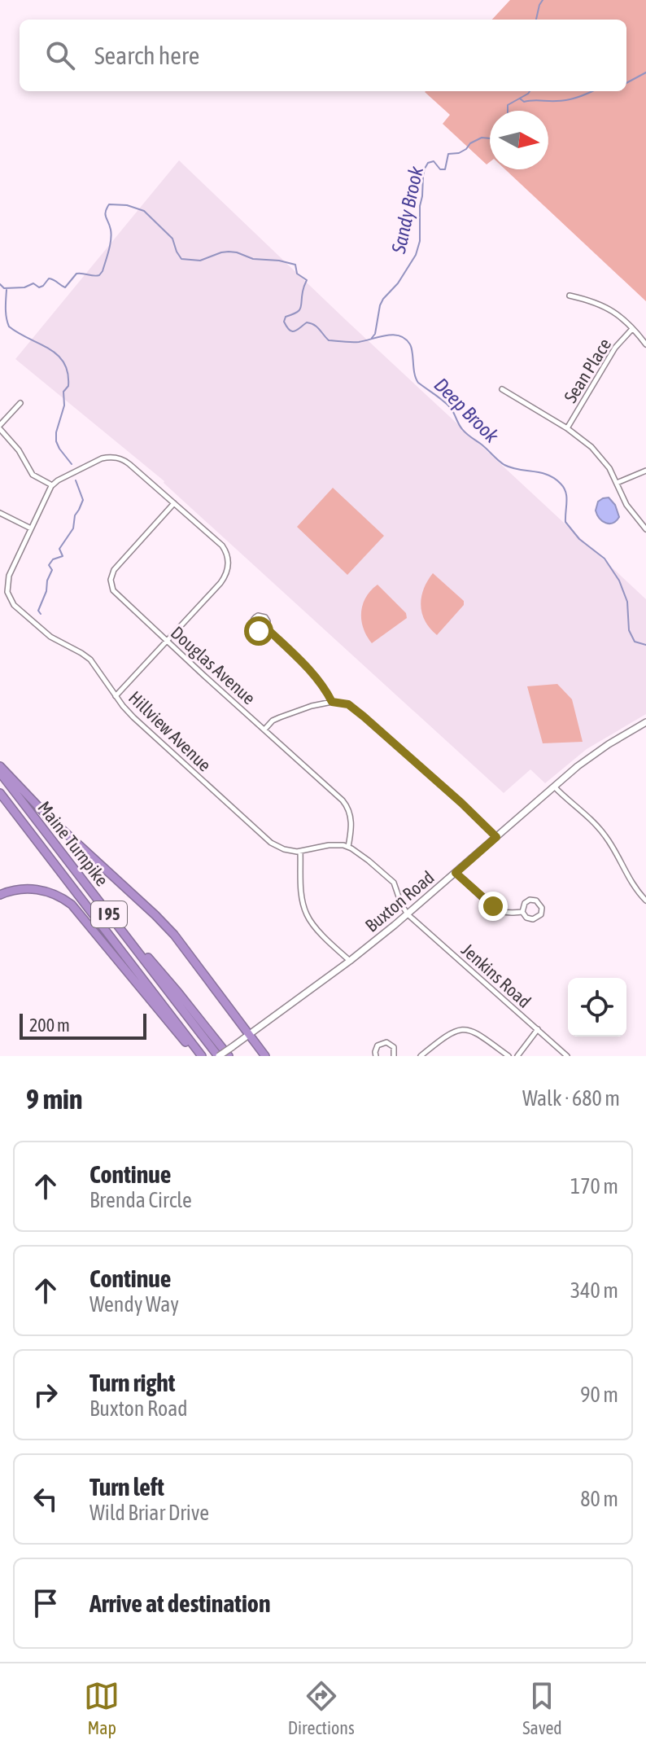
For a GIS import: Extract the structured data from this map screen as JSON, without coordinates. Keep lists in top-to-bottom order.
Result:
{
  "streets": {
    "highway": ["Maine Turnpike", "I 95"],
    "main road": ["Buxton Road"],
    "street": [
      "Sean Place",
      "Douglas Avenue",
      "Hillview Avenue",
      "Jenkins Road"
    ]
  },
  "crossings": [
    ["Buxton Road", "Jenkins Road"]
  ],
  "water": ["Sandy Brook", "Deep Brook"],
  "scale_bar": "200 m",
  "north": "right",
  "page": {
    "search": "Search here",
    "scale": "200 m",
    "heading": ["9 min", "Walk · 680 m"],
    "list": [
      ["Continue", "Brenda Circle", "170 m"],
      ["Continue", "Wendy Way", "340 m"],
      ["Turn right", "Buxton Road", "90 m"],
      ["Turn left", "Wild Briar Drive", "80 m"],
      "Arrive at destination"
    ],
    "nav": ["Map", "Directions", "Saved"]
  }
}
